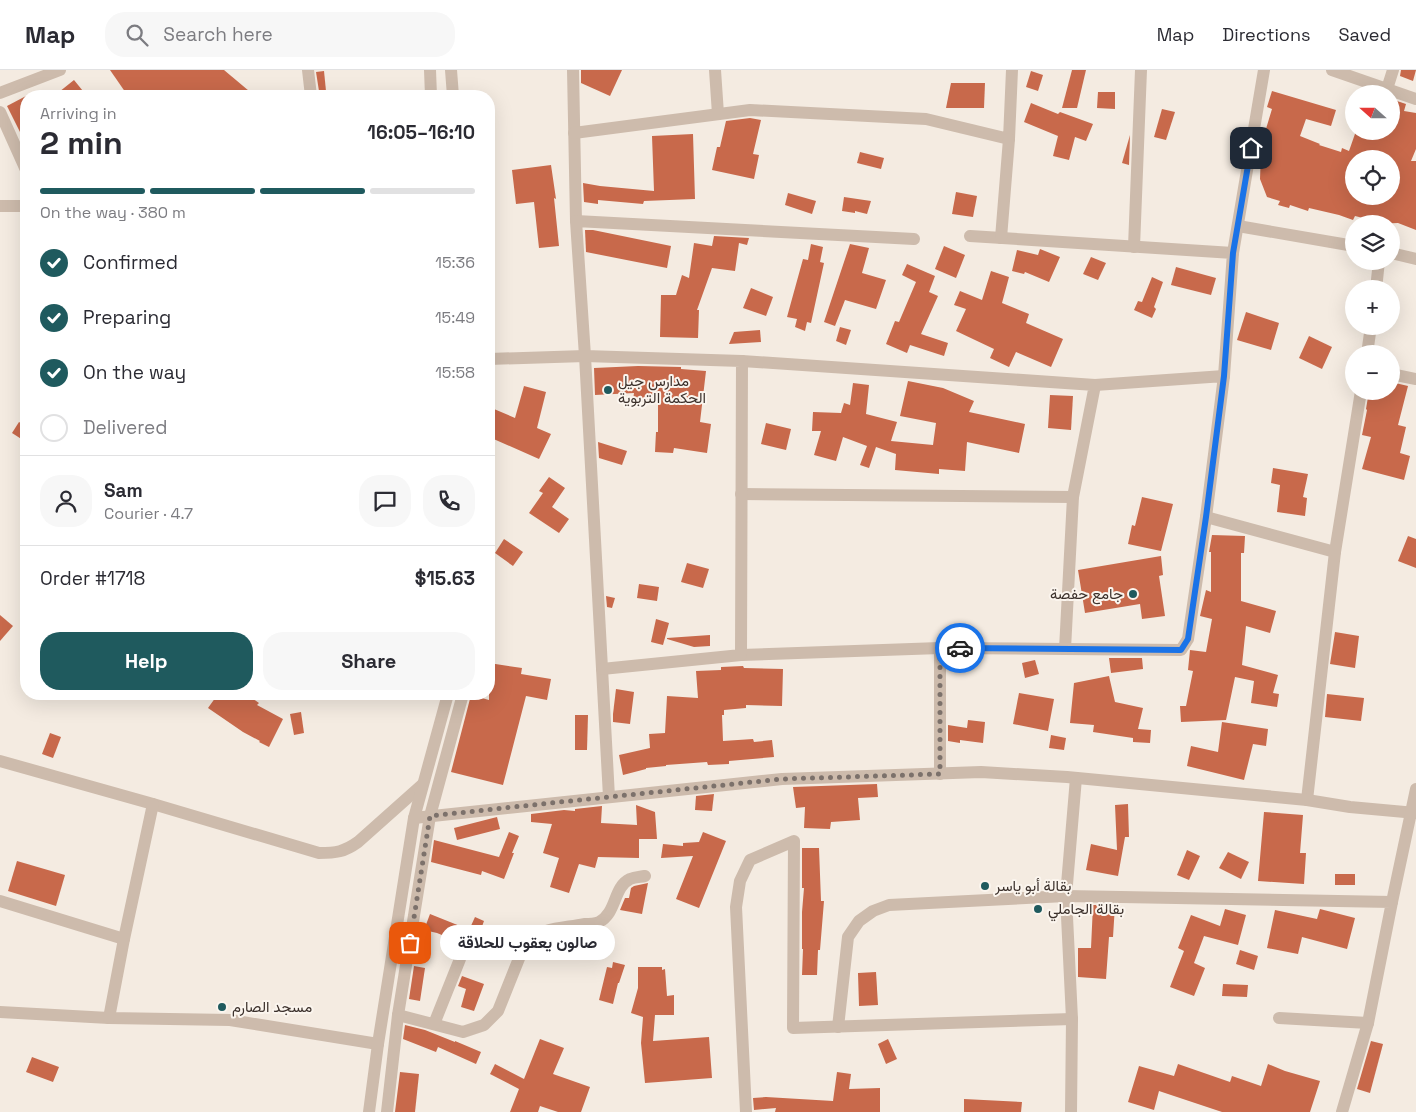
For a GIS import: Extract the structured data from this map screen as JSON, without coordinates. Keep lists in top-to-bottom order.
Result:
{
  "places": [
    "مدارس جيل الحكمة التربوية",
    "جامع حفصة",
    "بقالة أبو ياسر",
    "بقالة الجاملي",
    "صالون يعقوب للحلاقة",
    "مسجد الصارم"
  ],
  "north": "left",
  "page": {
    "header": "Map",
    "search": "Search here",
    "nav": ["Map", "Directions", "Saved"],
    "map_buttons": ["+", "−"],
    "heading": ["2 min", "Arriving in", "16:05–16:10"],
    "panel": [
      "Sam",
      "Courier · 4.7",
      "Order #1718",
      "$15.63"
    ],
    "bar": "On the way · 380 m",
    "list": [
      ["Confirmed", "15:36"],
      ["Preparing", "15:49"],
      ["On the way", "15:58"],
      "Delivered"
    ],
    "buttons": ["Help", "Share"],
    "bubble": "صالون يعقوب للحلاقة"
  }
}
